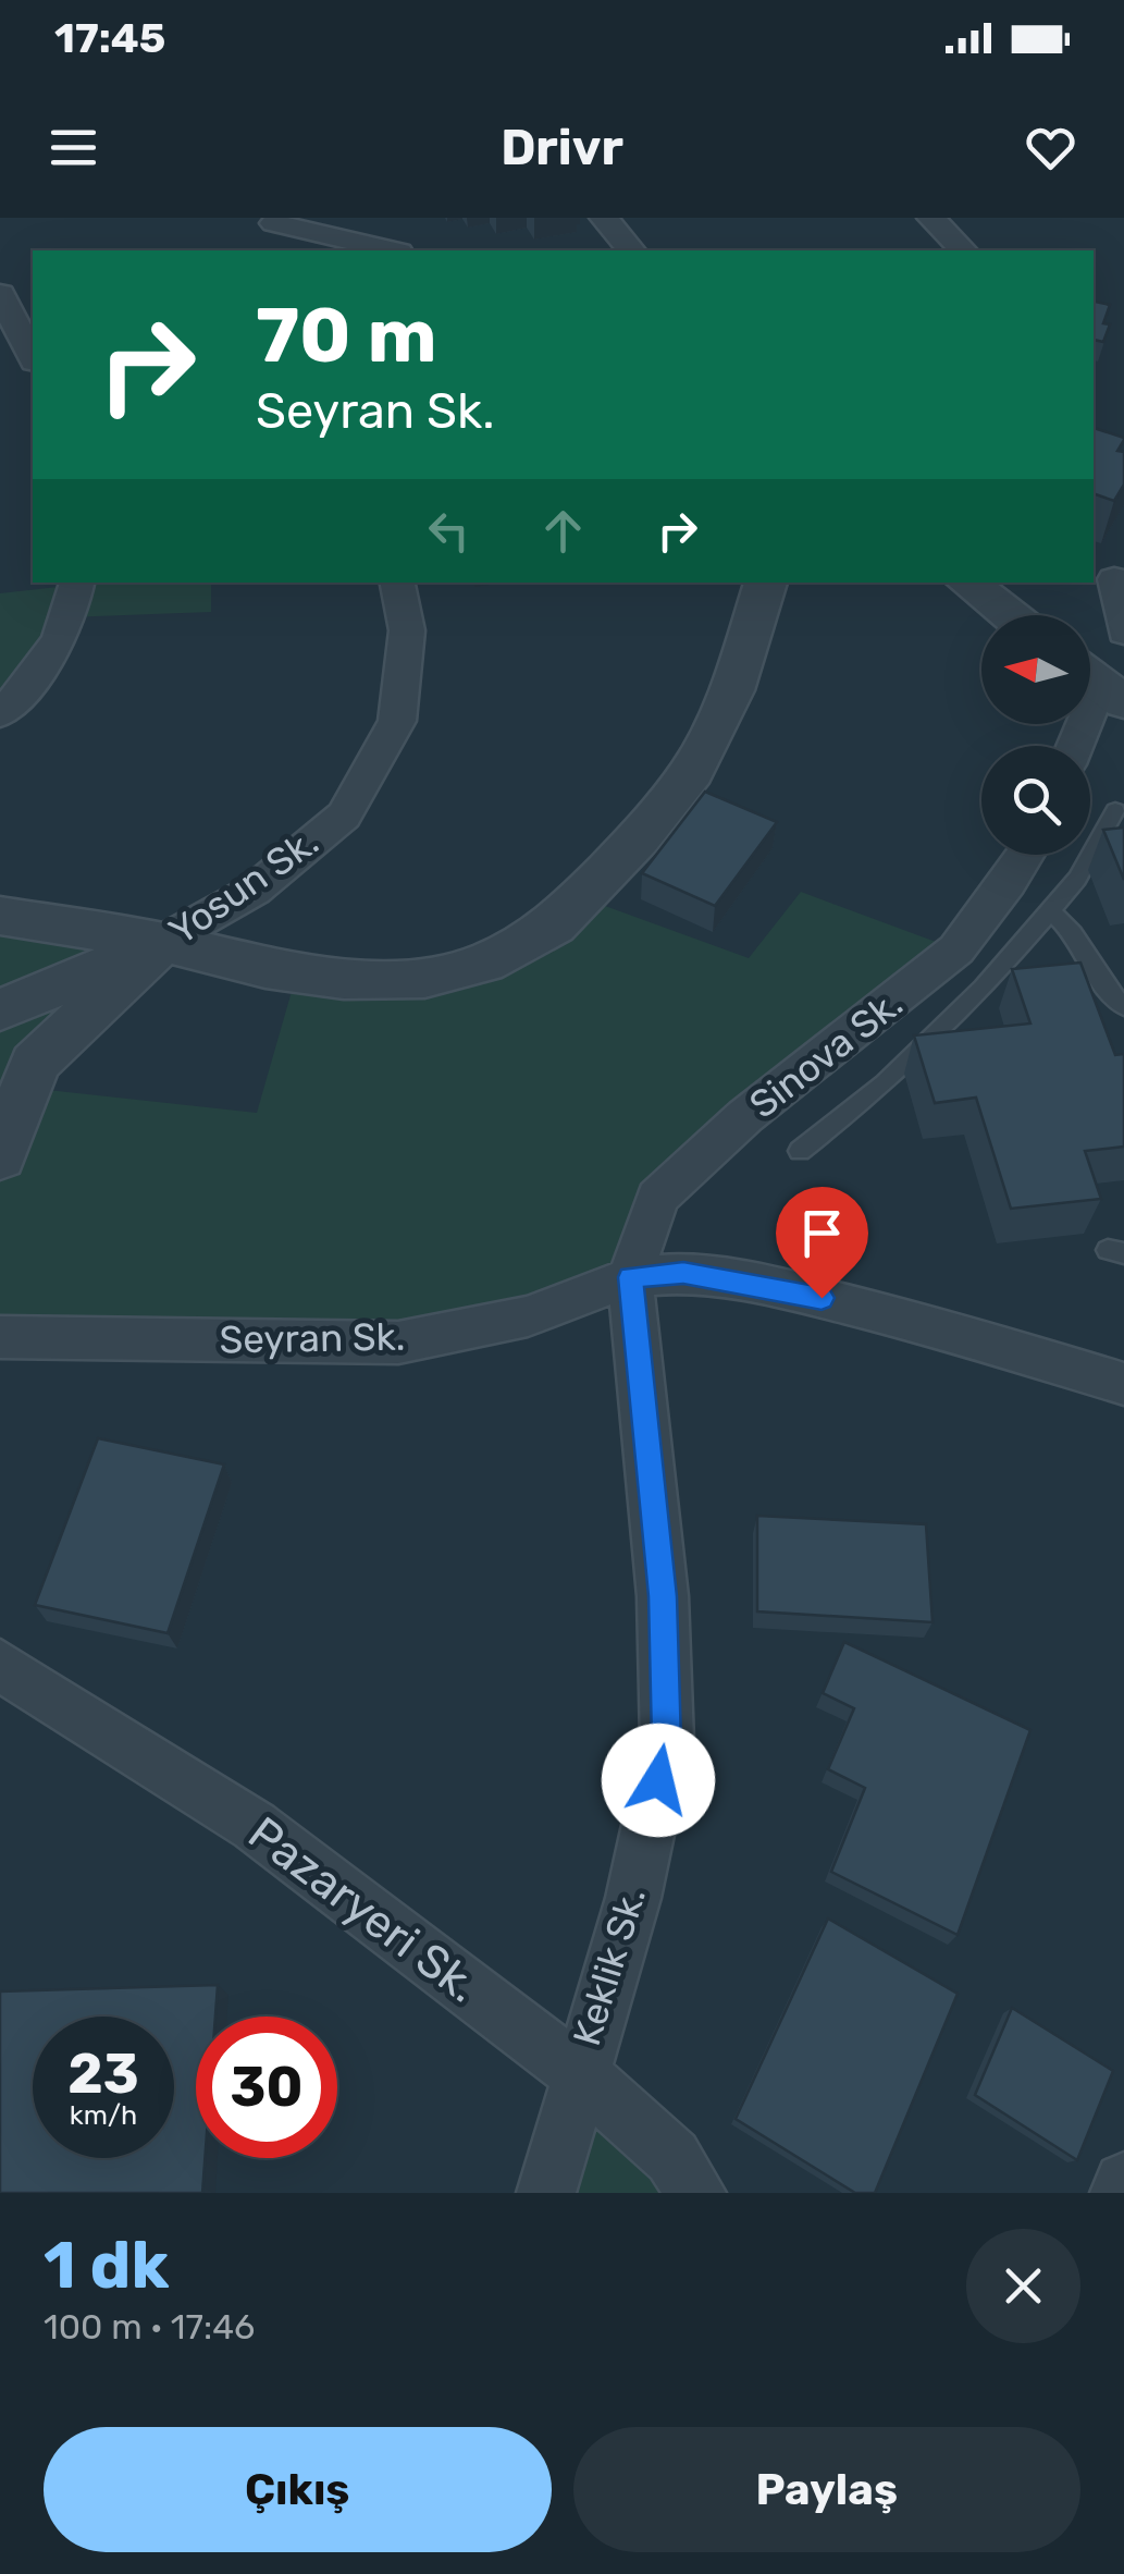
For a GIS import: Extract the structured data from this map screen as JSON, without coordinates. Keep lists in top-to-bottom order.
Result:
{
  "streets": {
    "street": [
      "Yosun Sk.",
      "Sinova Sk.",
      "Seyran Sk.",
      "Pazaryeri Sk.",
      "Keklik Sk."
    ]
  },
  "crossings": [
    ["Sinova Sk.", "Seyran Sk."],
    ["Sinova Sk.", "Keklik Sk."],
    ["Seyran Sk.", "Keklik Sk."],
    ["Pazaryeri Sk.", "Keklik Sk."]
  ],
  "north": "left",
  "page": {
    "status": "17:45",
    "header": "Drivr",
    "turn": ["70 m", "Seyran Sk."],
    "speed": "23 km/h",
    "limit": "30",
    "heading": ["1 dk", "100 m · 17:46"],
    "buttons": ["Çıkış", "Paylaş"]
  }
}
